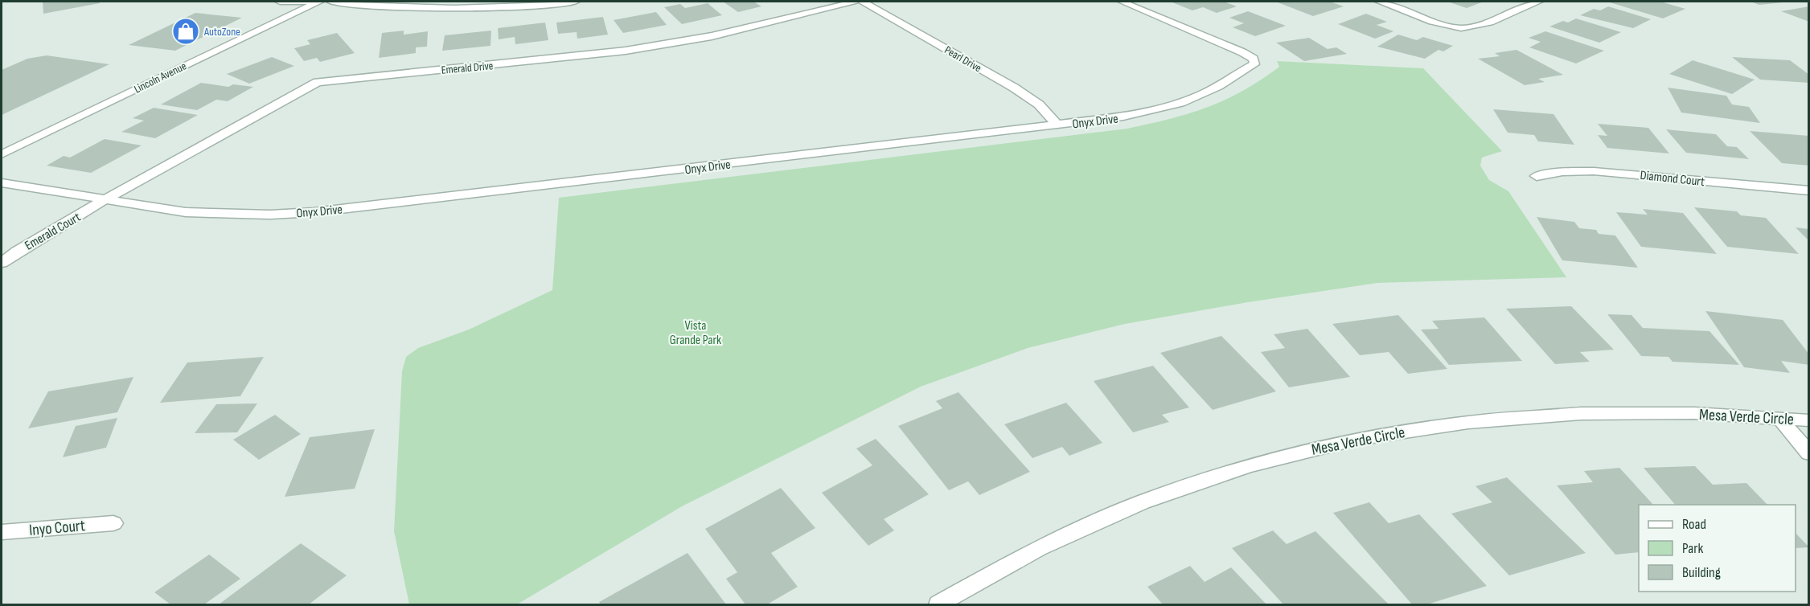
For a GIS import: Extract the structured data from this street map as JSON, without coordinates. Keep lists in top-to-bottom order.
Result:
{
  "streets": {
    "street": [
      "Pearl Drive",
      "Emerald Drive",
      "Lincoln Avenue",
      "Onyx Drive",
      "Diamond Court",
      "Emerald Court",
      "Mesa Verde Circle",
      "Inyo Court"
    ]
  },
  "crossings": [
    ["Pearl Drive", "Onyx Drive"],
    ["Emerald Drive", "Onyx Drive"],
    ["Emerald Drive", "Emerald Court"],
    ["Onyx Drive", "Emerald Court"]
  ],
  "parks": ["Vista Grande Park"],
  "places": {
    "shop": ["AutoZone"]
  },
  "legend": ["Road", "Park", "Building"]
}
